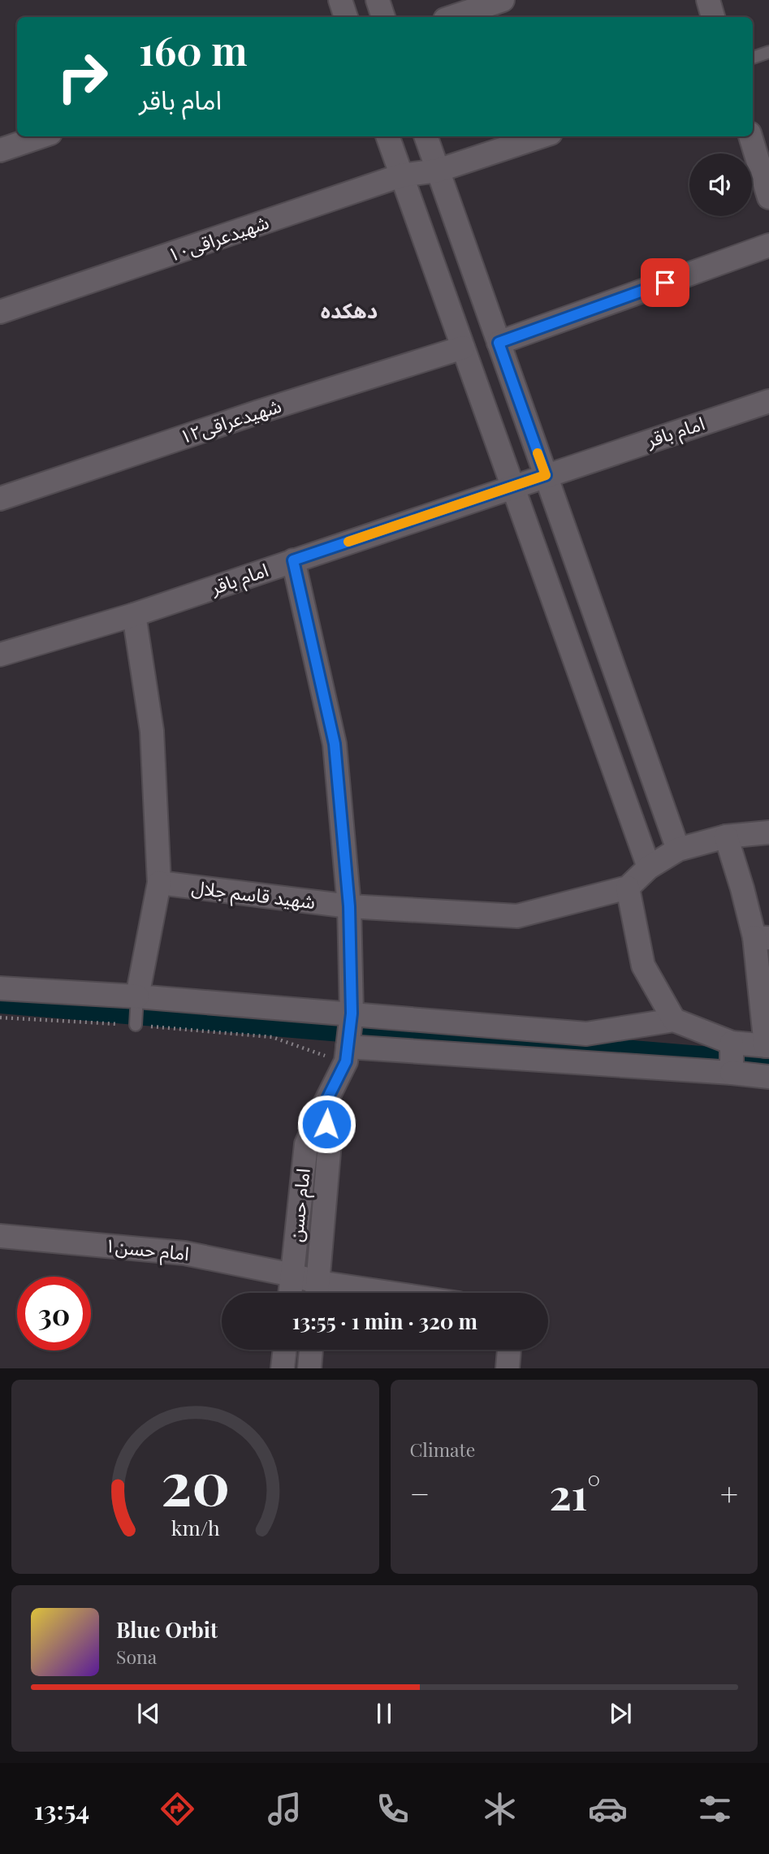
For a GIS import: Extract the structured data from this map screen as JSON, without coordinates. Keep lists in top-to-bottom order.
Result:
{
  "streets": {
    "street": [
      "شهیدعراقی۱۰",
      "شهیدعراقی۱۲",
      "امام باقر",
      "شهید قاسم جلال",
      "امام حسن",
      "امام حسن۱"
    ]
  },
  "crossings": [
    ["امام حسن", "امام حسن۱"]
  ],
  "districts": ["دهکده"],
  "page": {
    "turn": ["160 m", "امام باقر"],
    "limit": "30",
    "trip": "13:55 · 1 min · 320 m",
    "tile": "Climate",
    "heat": ["−", "21°", "+"],
    "song": ["Blue Orbit", "Sona"],
    "tabs": "13:54",
    "gauge": ["20", "km/h"]
  }
}
